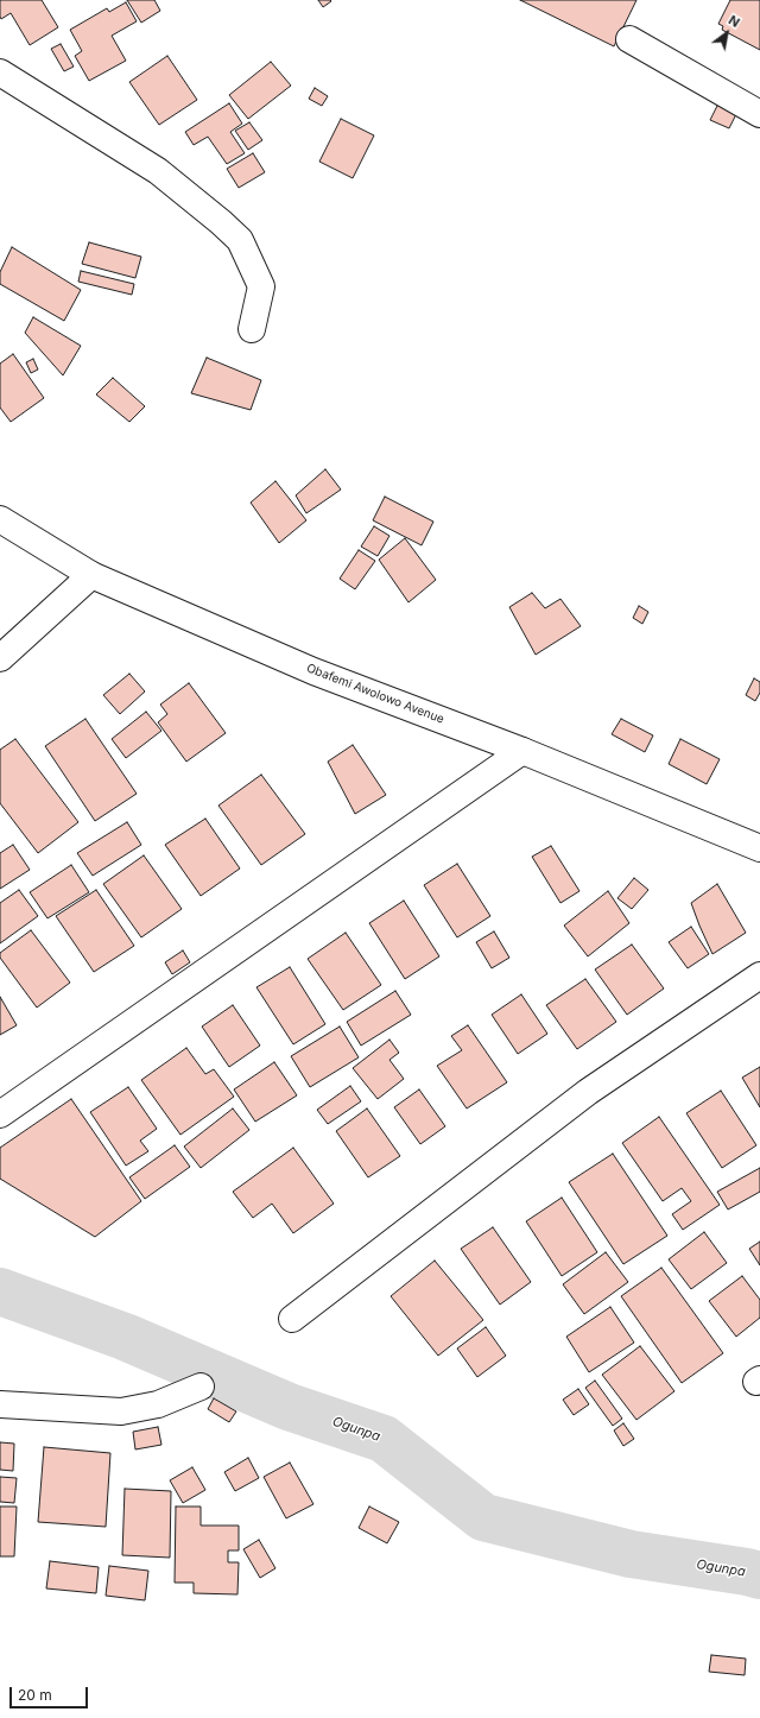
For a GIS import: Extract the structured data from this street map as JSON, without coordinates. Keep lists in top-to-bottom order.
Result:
{
  "streets": {
    "street": ["Obafemi Awolowo Avenue"]
  },
  "water": ["Ogunpa"],
  "scale_bar": "20 m",
  "north": "top right"
}
